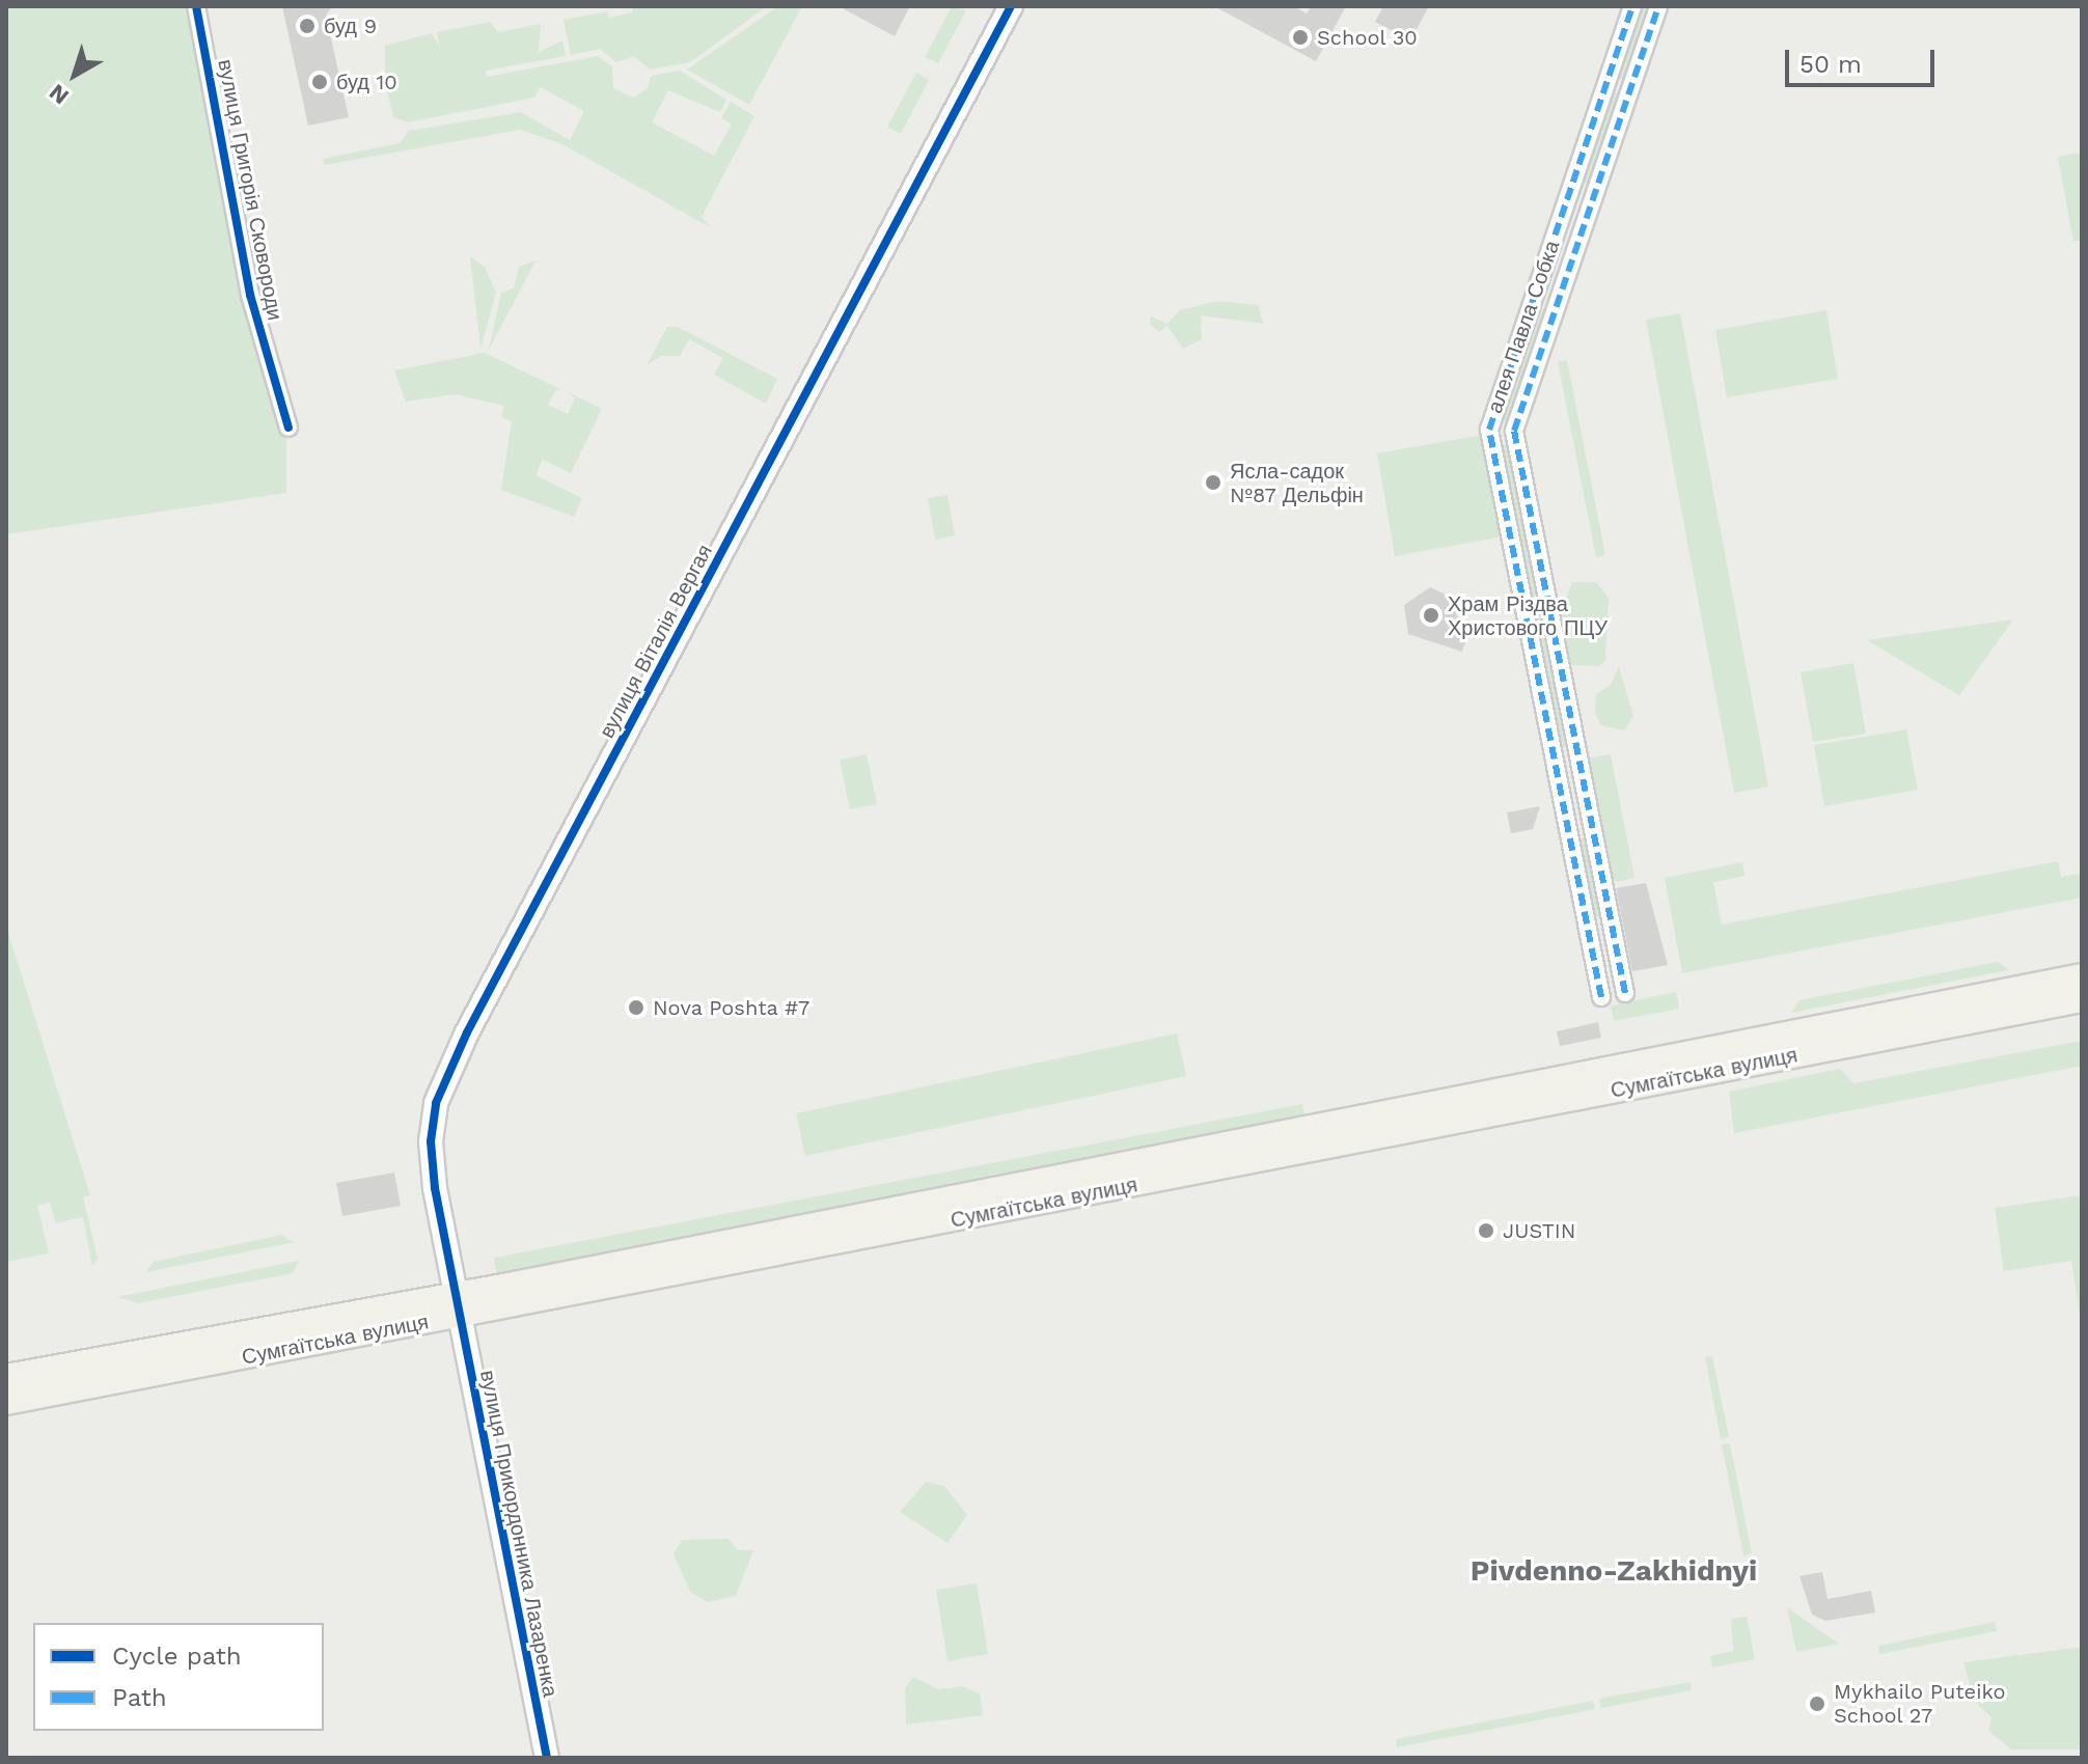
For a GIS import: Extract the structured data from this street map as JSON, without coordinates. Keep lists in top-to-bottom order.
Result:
{
  "streets": {
    "main road": ["Сумгаїтська вулиця"],
    "street": [
      "вулиця Григорія Сковороди",
      "алея Павла Собка",
      "вулиця Віталія Вергая",
      "вулиця Прикордонника Лазаренка"
    ]
  },
  "crossings": [
    ["вулиця Віталія Вергая", "Сумгаїтська вулиця"],
    ["вулиця Віталія Вергая", "вулиця Прикордонника Лазаренка"],
    ["Сумгаїтська вулиця", "вулиця Прикордонника Лазаренка"]
  ],
  "districts": ["Pivdenno-Zakhidnyi"],
  "places": [
    "буд 9",
    "School 30",
    "буд 10",
    "Ясла-садок №87 Дельфін",
    "Храм Різдва Христового ПЦУ",
    "Nova Poshta #7",
    "JUSTIN",
    "Mykhailo Puteiko School 27"
  ],
  "legend": ["Cycle path", "Path"],
  "scale_bar": "50 m",
  "north": "bottom left"
}
